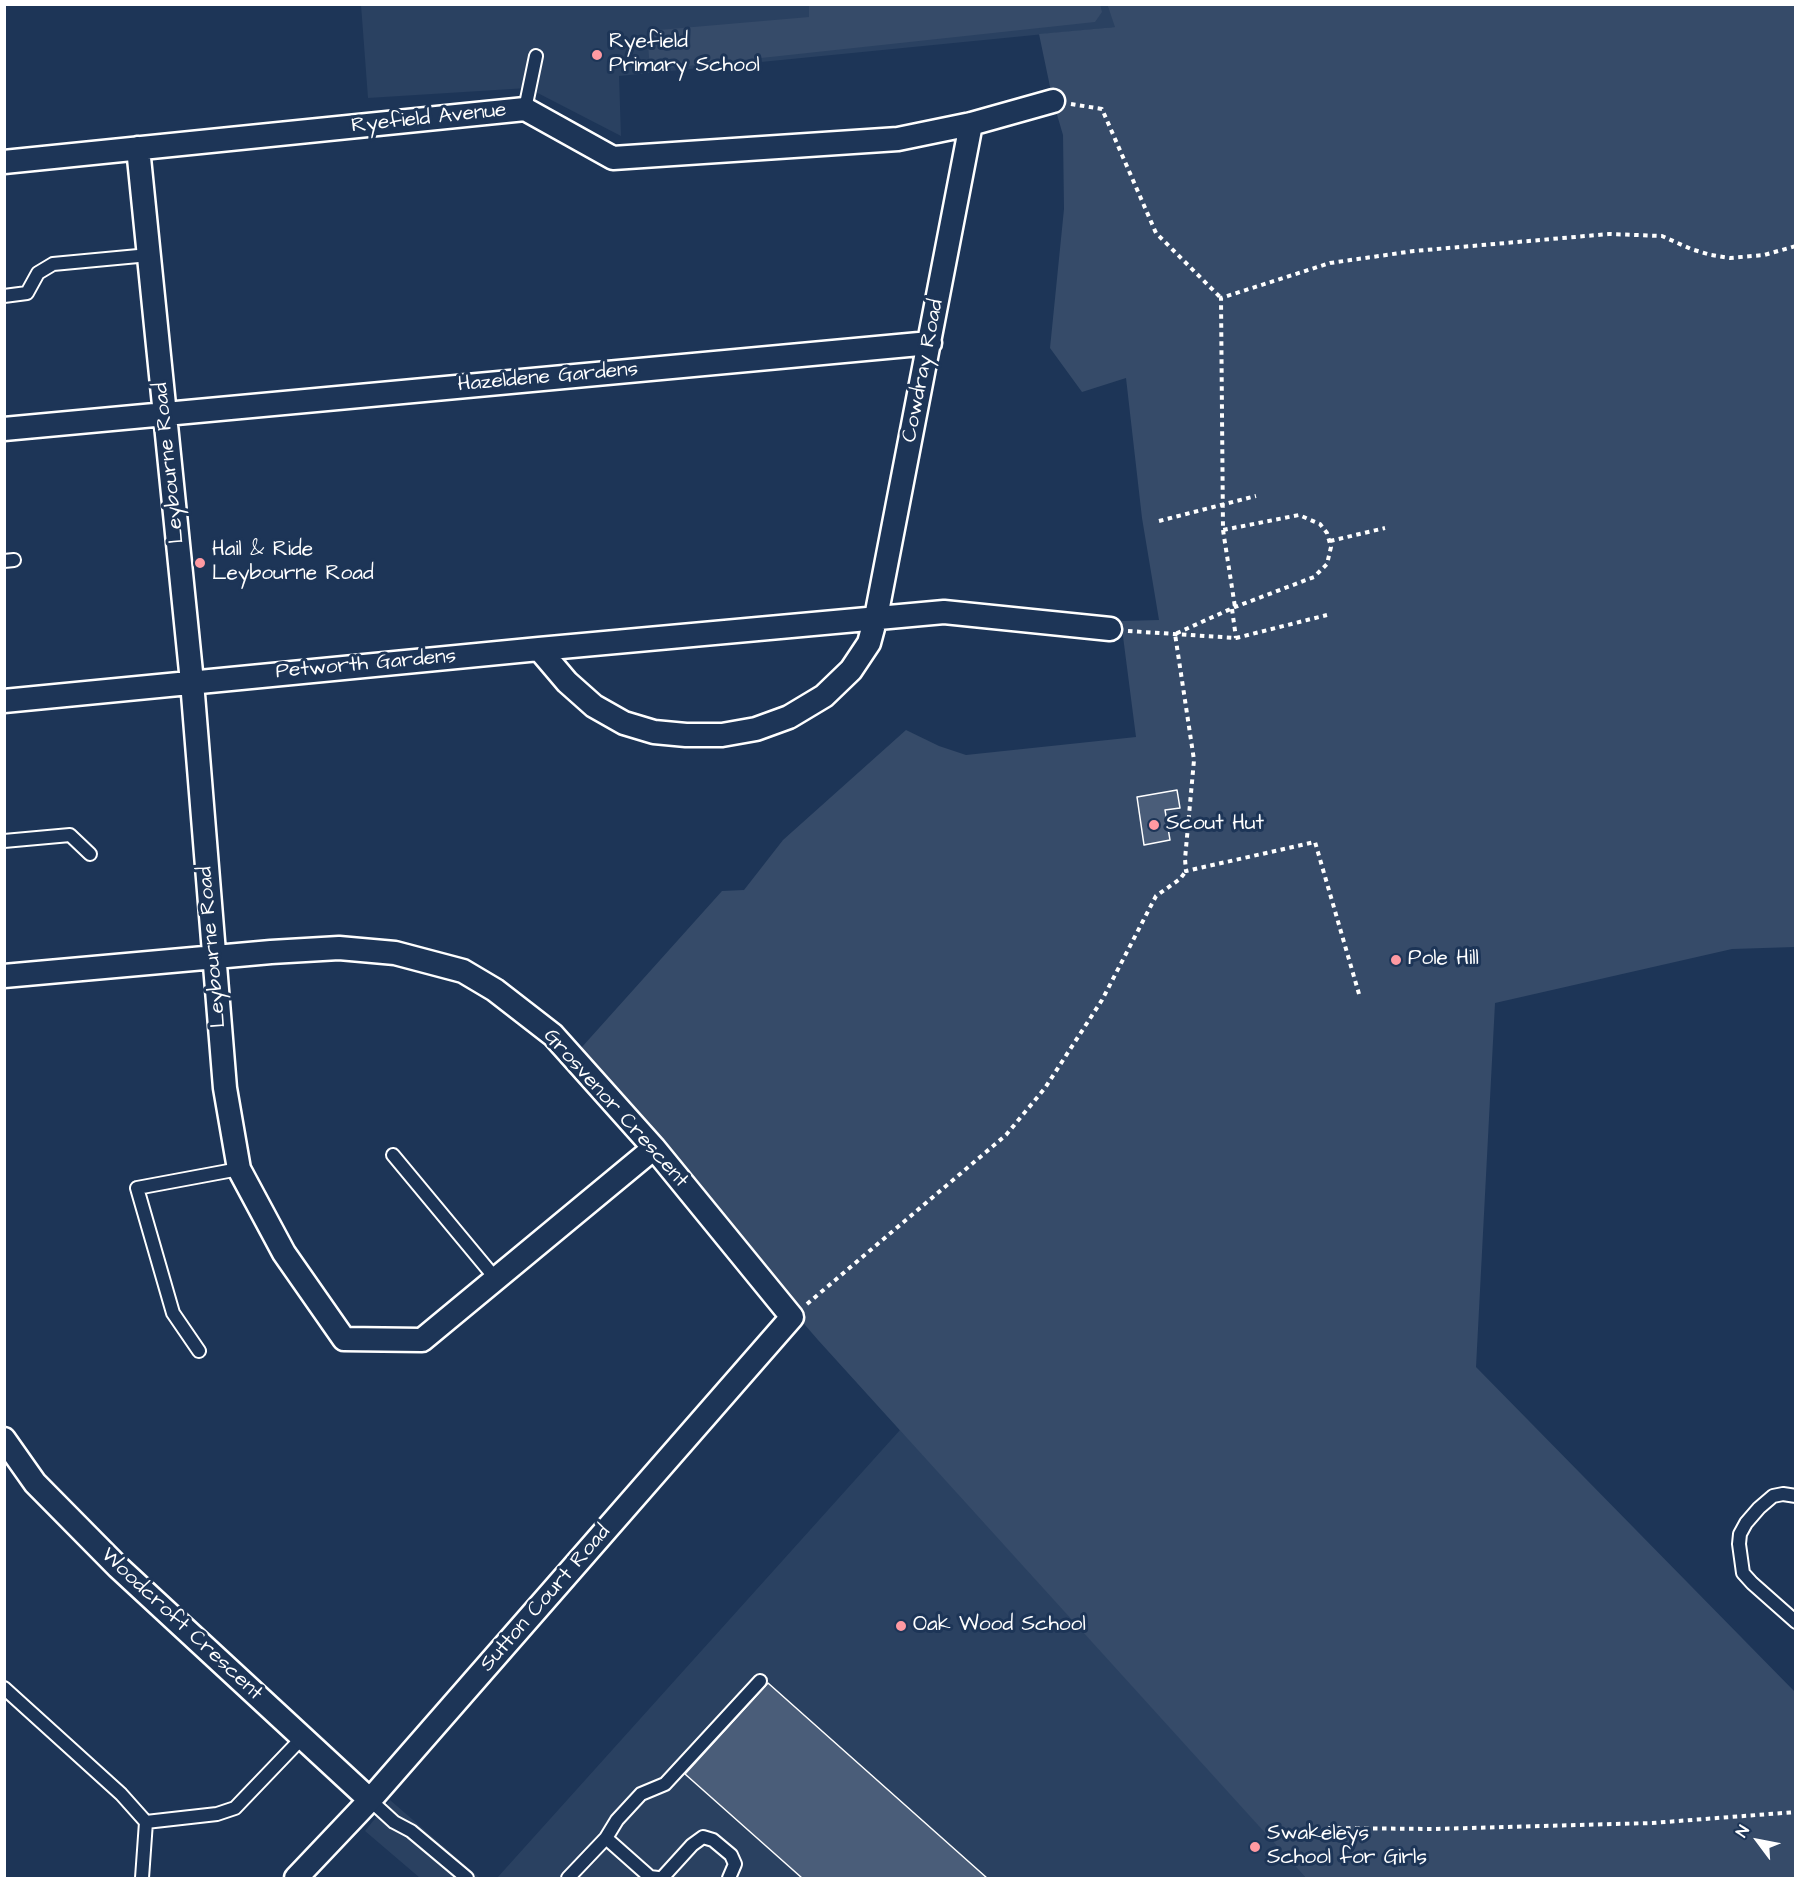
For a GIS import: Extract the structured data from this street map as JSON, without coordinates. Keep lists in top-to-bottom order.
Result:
{
  "streets": {
    "street": [
      "Ryefield Avenue",
      "Cowdray Road",
      "Hazeldene Gardens",
      "Leybourne Road",
      "Petworth Gardens",
      "Grosvenor Crescent",
      "Sutton Court Road",
      "Woodcroft Crescent"
    ]
  },
  "crossings": [
    ["Ryefield Avenue", "Cowdray Road"],
    ["Ryefield Avenue", "Leybourne Road"],
    ["Cowdray Road", "Hazeldene Gardens"],
    ["Cowdray Road", "Petworth Gardens"],
    ["Hazeldene Gardens", "Leybourne Road"],
    ["Leybourne Road", "Petworth Gardens"],
    ["Leybourne Road", "Grosvenor Crescent"],
    ["Grosvenor Crescent", "Sutton Court Road"],
    ["Sutton Court Road", "Woodcroft Crescent"]
  ],
  "places": [
    "Ryefield Primary School",
    "Hail & Ride Leybourne Road",
    "Scout Hut",
    "Pole Hill",
    "Oak Wood School",
    "Swakeleys School for Girls"
  ],
  "north": "top left"
}
